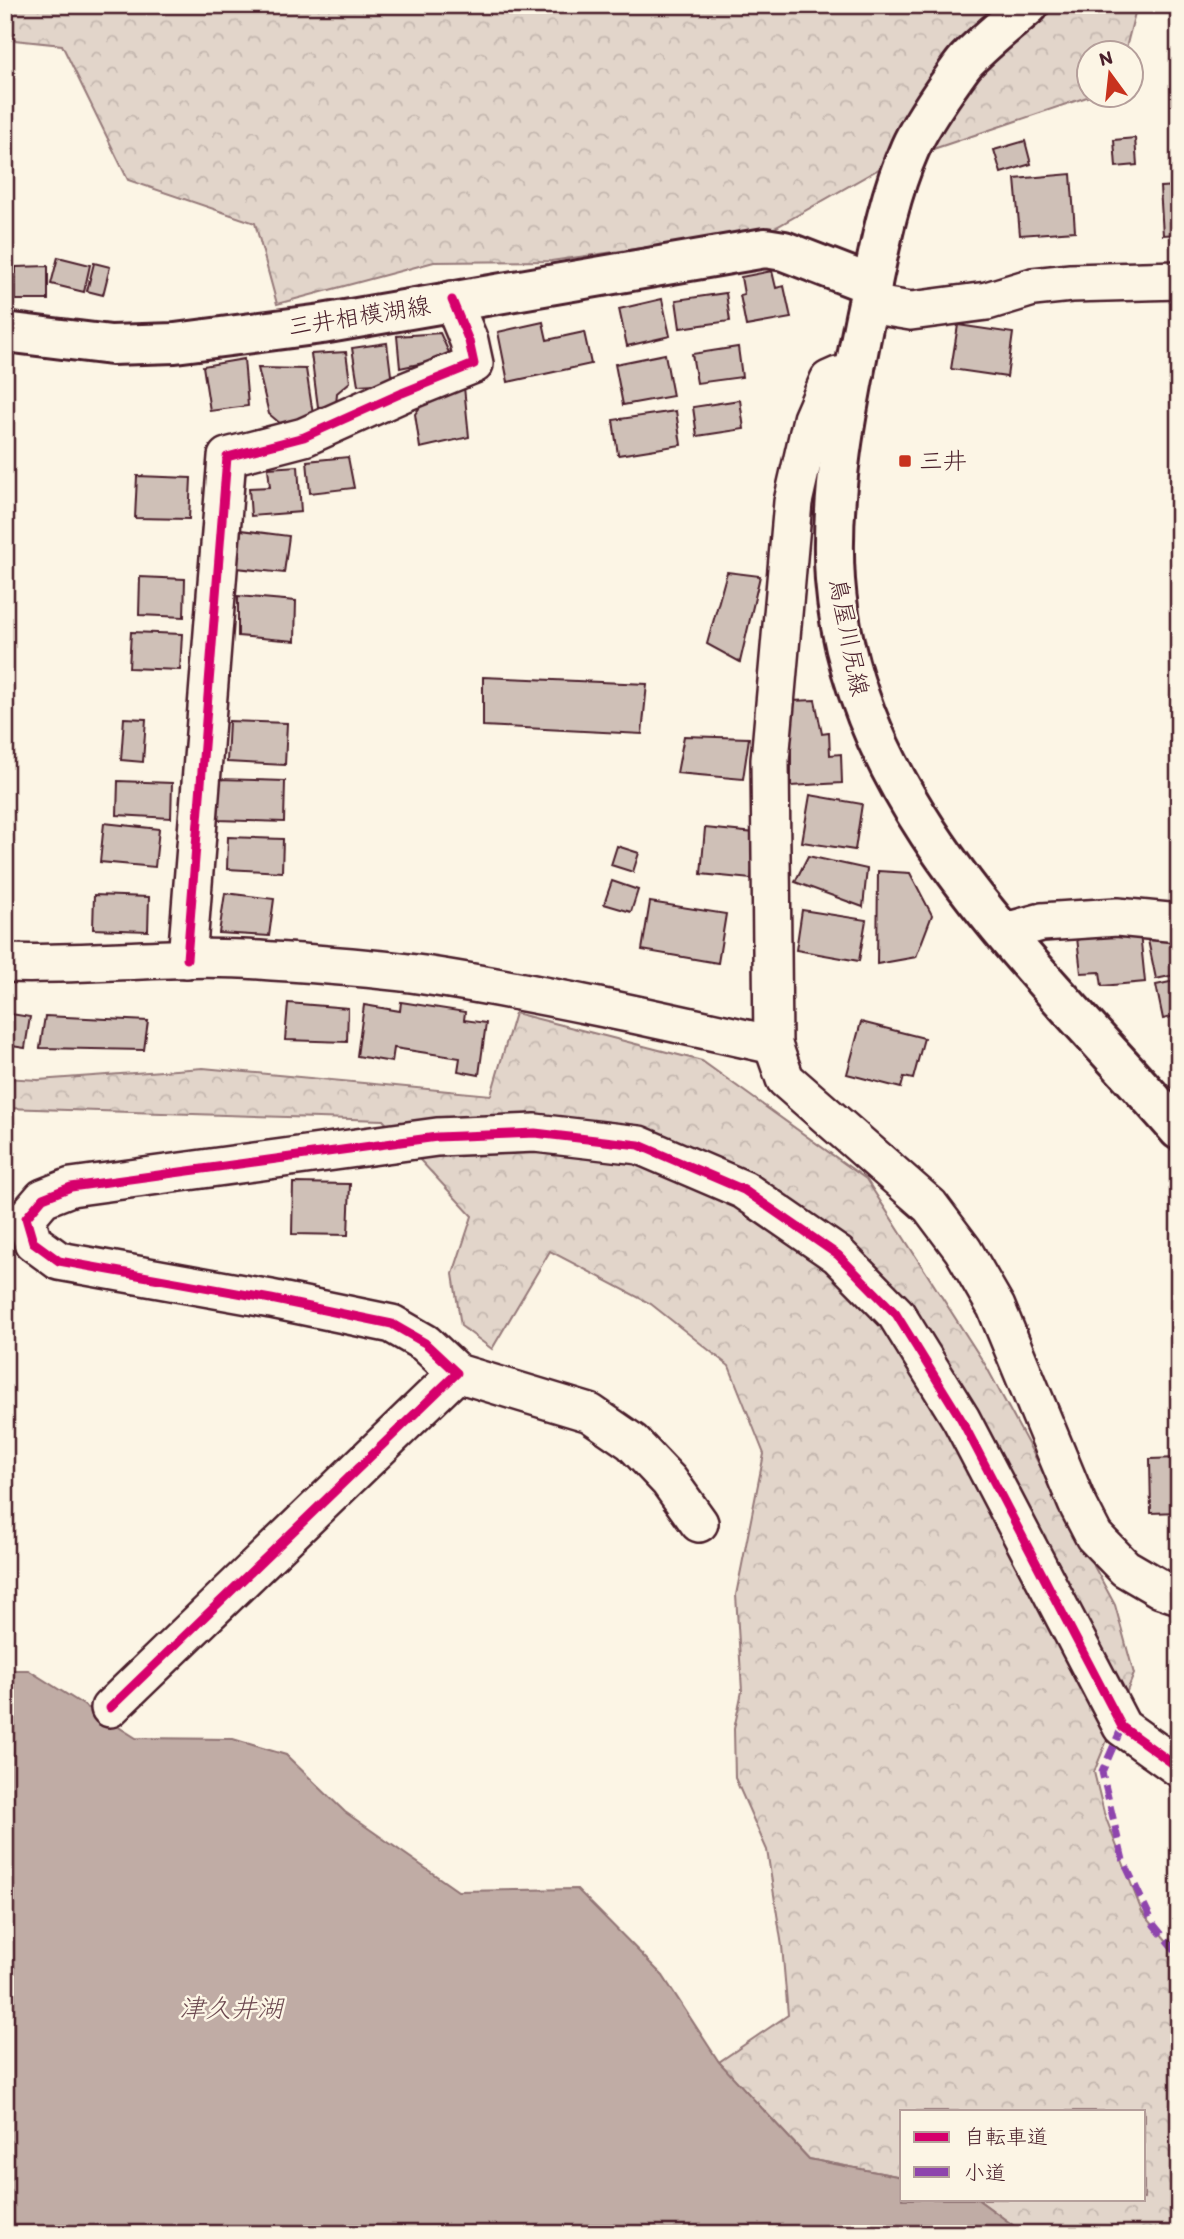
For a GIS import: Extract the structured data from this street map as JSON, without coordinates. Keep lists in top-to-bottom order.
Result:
{
  "streets": {
    "main road": ["三井相模湖線", "鳥屋川尻線"]
  },
  "crossings": [
    ["三井相模湖線", "鳥屋川尻線"]
  ],
  "water": ["津久井湖"],
  "places": {
    "transit": ["三井"]
  },
  "legend": ["自転車道", "小道"],
  "north": "top"
}
